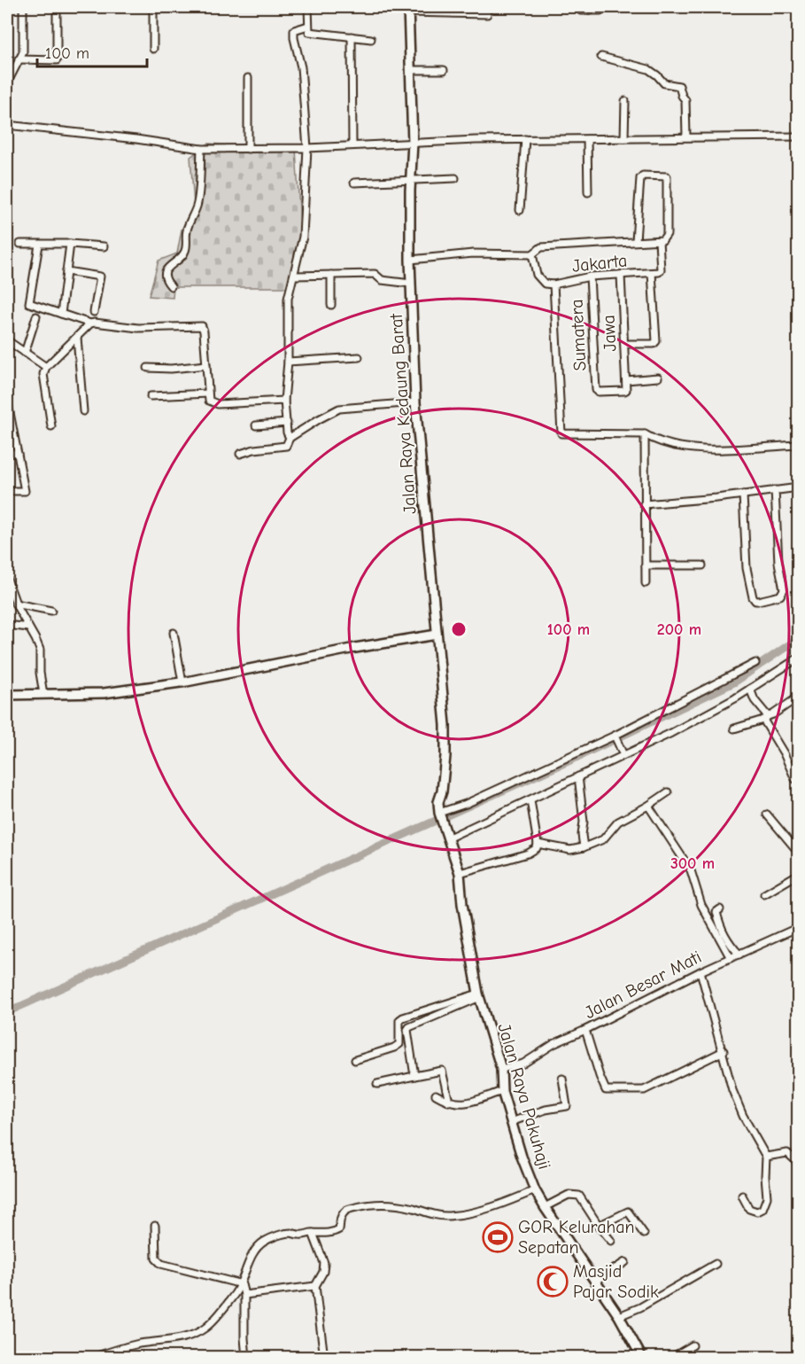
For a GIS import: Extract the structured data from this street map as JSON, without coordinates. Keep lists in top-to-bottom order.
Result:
{
  "streets": {
    "street": [
      "Jakarta",
      "Jawa",
      "Sumatera",
      "Jalan Raya Kedaung Barat",
      "Jalan Besar Mati",
      "Jalan Raya Pakuhaji"
    ]
  },
  "crossings": [
    ["Jakarta", "Jawa"],
    ["Jakarta", "Sumatera"],
    ["Jakarta", "Jalan Raya Kedaung Barat"],
    ["Jawa", "Sumatera"],
    ["Jalan Raya Kedaung Barat", "Jalan Raya Pakuhaji"],
    ["Jalan Besar Mati", "Jalan Raya Pakuhaji"]
  ],
  "places": {
    "sports": ["GOR Kelurahan Sepatan"],
    "mosque": ["Masjid Pajar Sodik"]
  },
  "scale_bar": "100 m",
  "rings": ["100 m", "200 m", "300 m"]
}
